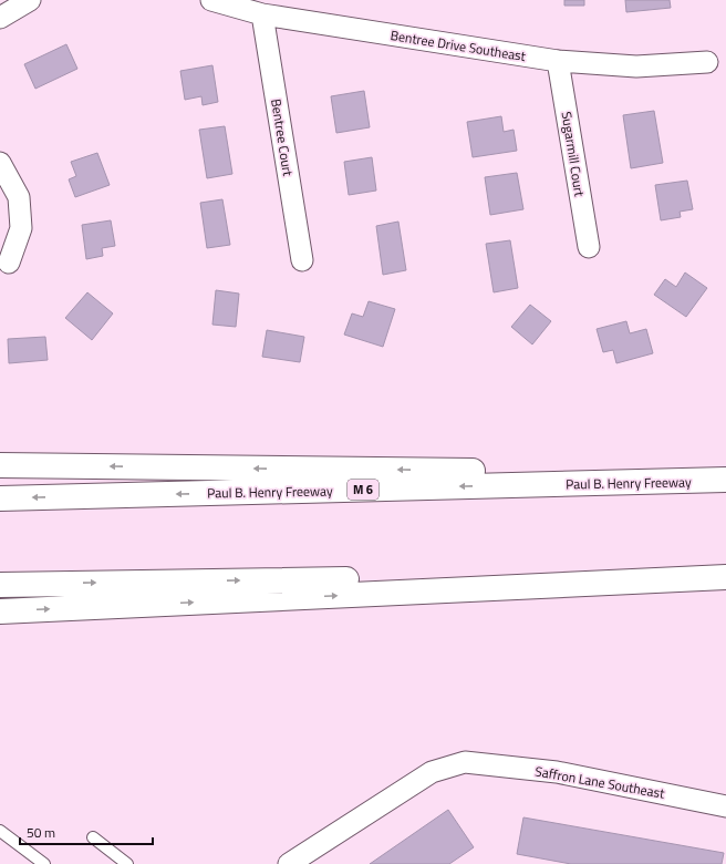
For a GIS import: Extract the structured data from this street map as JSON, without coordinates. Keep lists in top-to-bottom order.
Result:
{
  "streets": {
    "highway": ["Paul B. Henry Freeway", "M 6"],
    "street": [
      "Bentree Drive Southeast",
      "Bentree Court",
      "Sugarmill Court",
      "Saffron Lane Southeast"
    ]
  },
  "crossings": [
    ["Bentree Drive Southeast", "Bentree Court"],
    ["Bentree Drive Southeast", "Sugarmill Court"]
  ],
  "scale_bar": "50 m"
}
